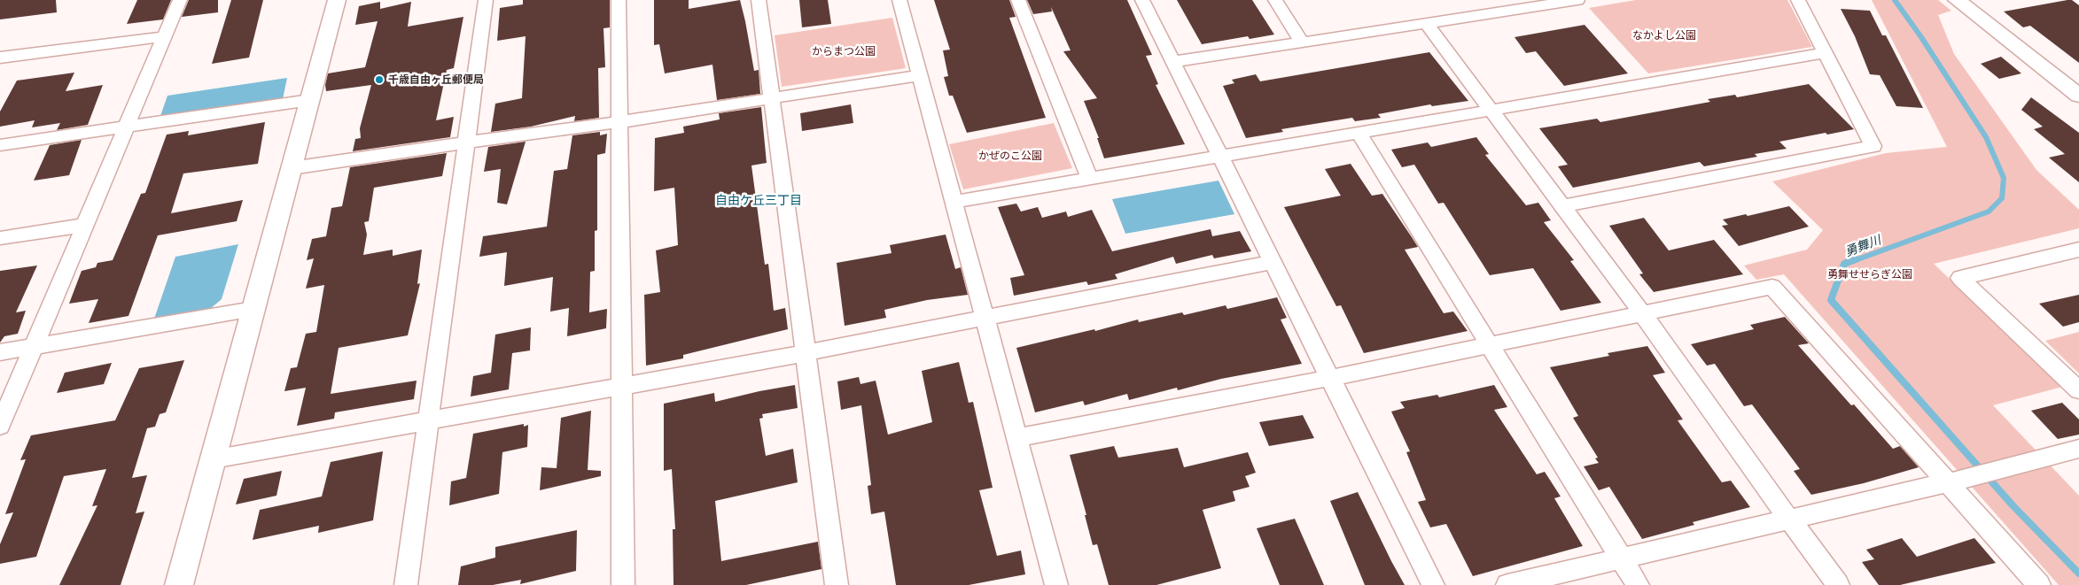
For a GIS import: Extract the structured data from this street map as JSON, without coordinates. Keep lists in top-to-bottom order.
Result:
{
  "districts": ["自由ケ丘三丁目"],
  "water": ["勇舞川"],
  "parks": [
    "なかよし公園",
    "からまつ公園",
    "かぜのこ公園",
    "勇舞せせらぎ公園"
  ],
  "places": ["千歳自由ヶ丘郵便局"]
}
